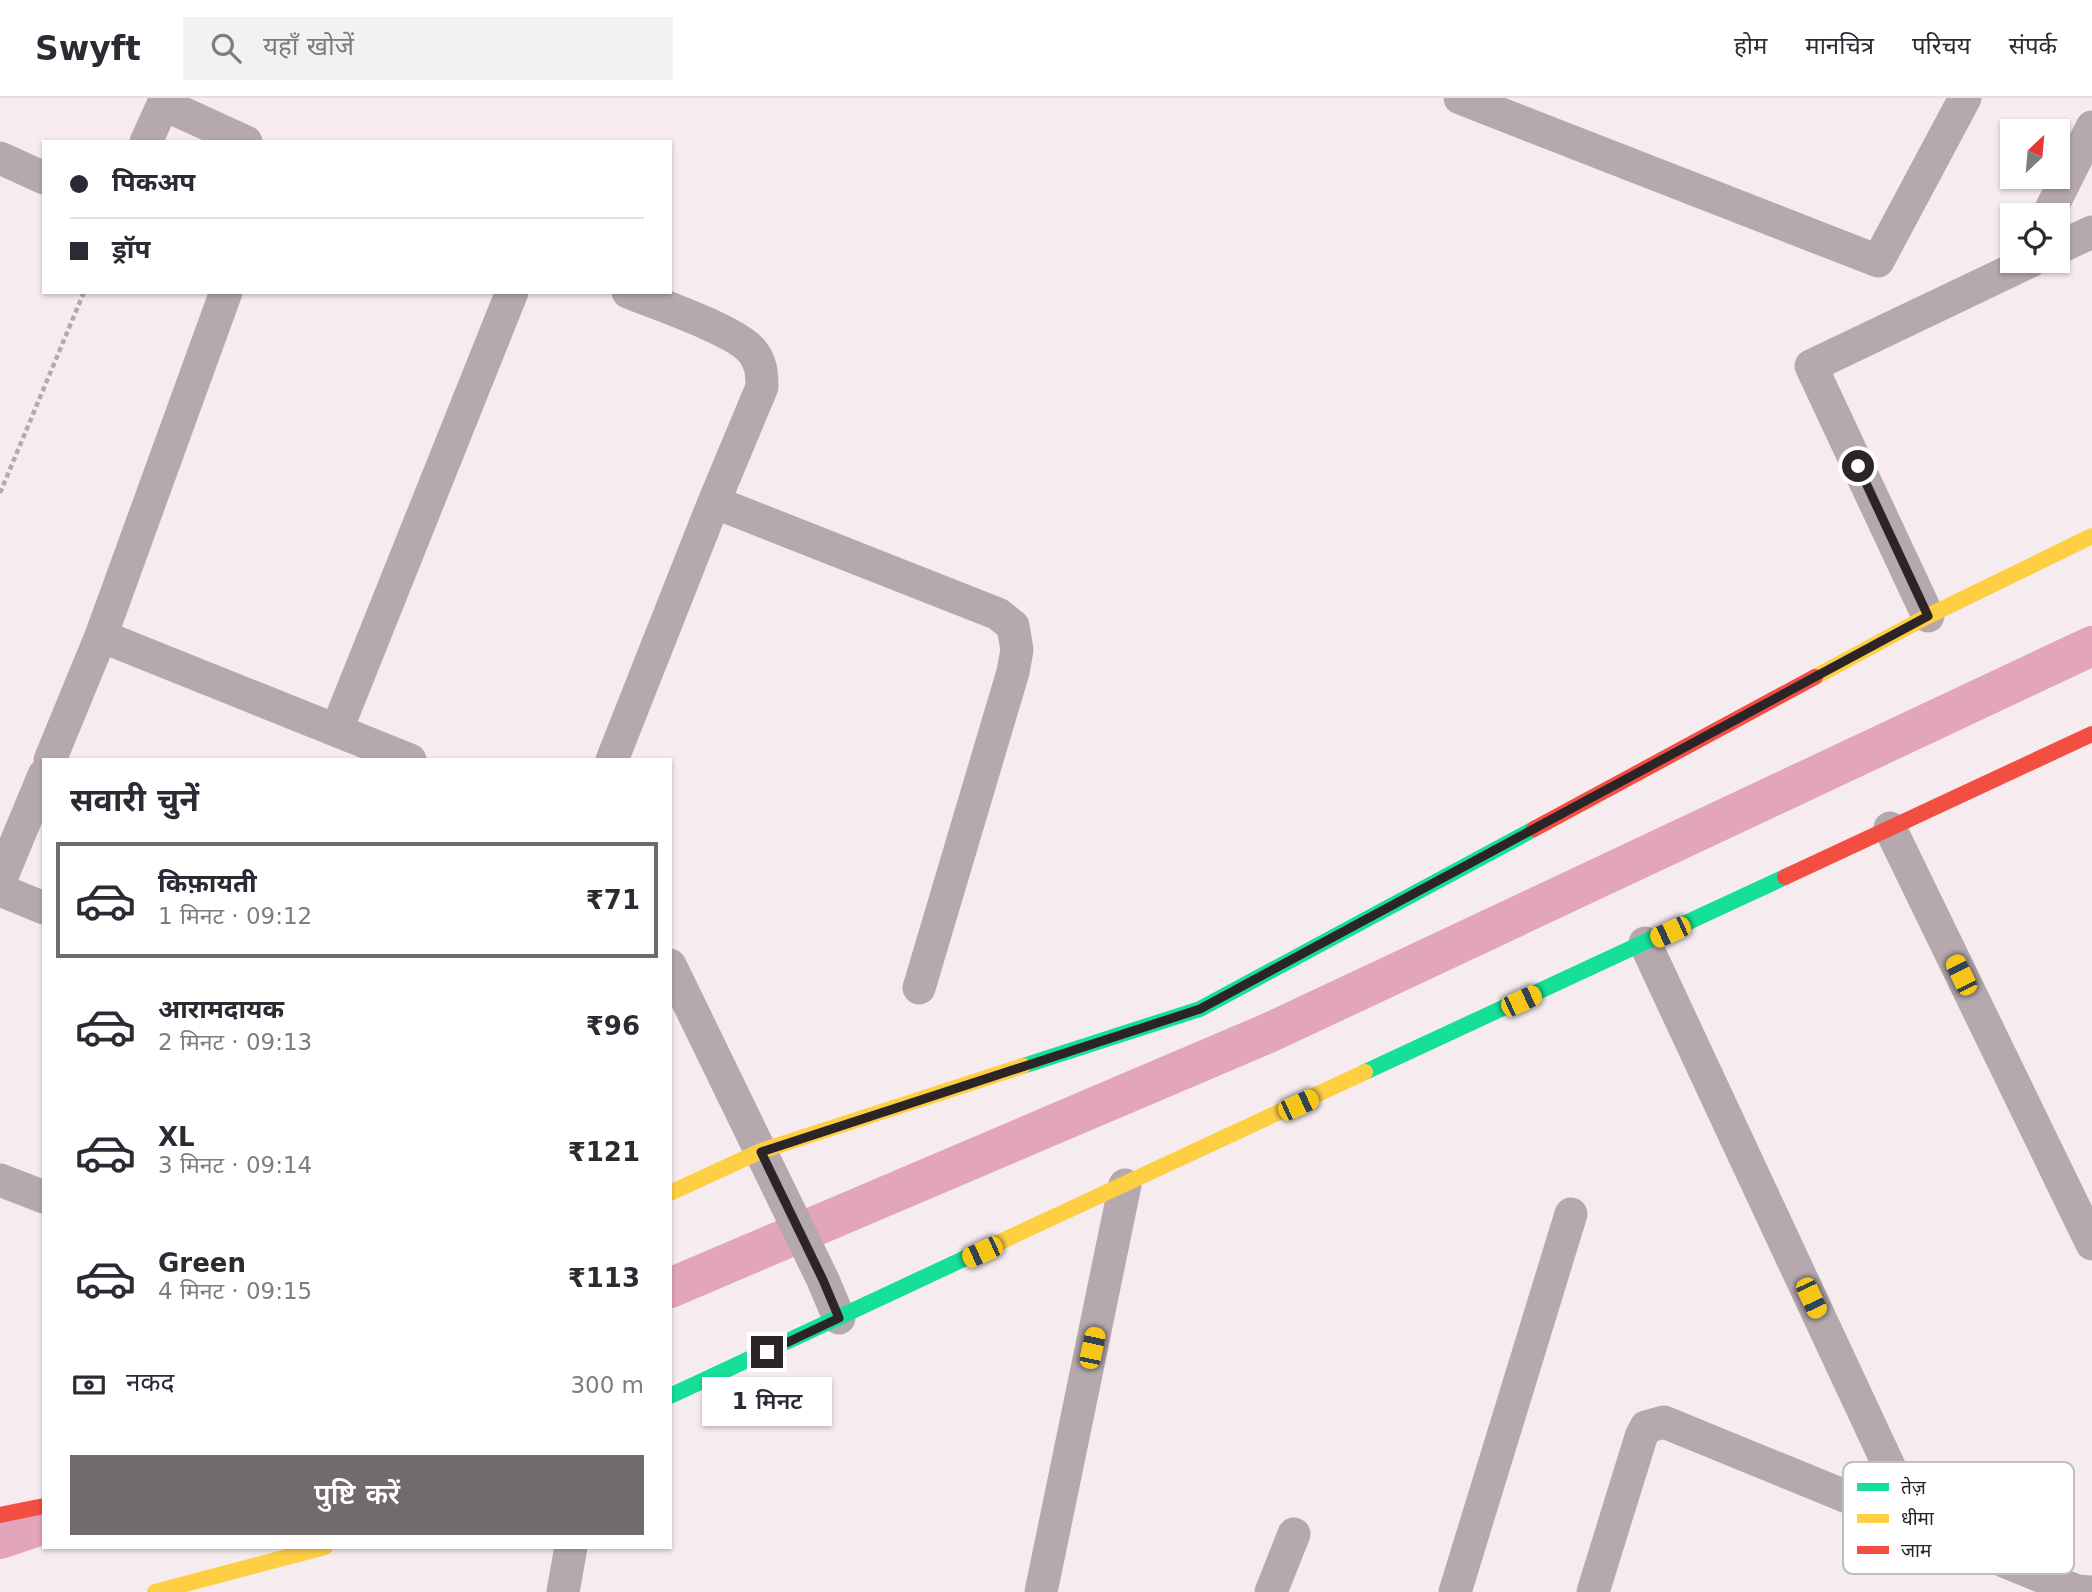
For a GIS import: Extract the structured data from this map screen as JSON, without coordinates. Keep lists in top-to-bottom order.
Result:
{
  "legend": ["तेज़", "धीमा", "जाम"],
  "north": "top right",
  "page": {
    "header": "Swyft",
    "search": "यहाँ खोजें",
    "nav": [
      "होम",
      "मानचित्र",
      "परिचय",
      "संपर्क"
    ],
    "banner": ["पिकअप", "ड्रॉप"],
    "heading": "सवारी चुनें",
    "list": [
      {
        "name": "किफ़ायती",
        "note": "1 मिनट · 09:12",
        "value": "₹71"
      },
      {
        "name": "आरामदायक",
        "note": "2 मिनट · 09:13",
        "value": "₹96"
      },
      {
        "name": "XL",
        "note": "3 मिनट · 09:14",
        "value": "₹121"
      },
      {
        "name": "Green",
        "note": "4 मिनट · 09:15",
        "value": "₹113"
      }
    ],
    "pay": ["नकद", "300 m"],
    "bubble": "1 मिनट",
    "buttons": "पुष्टि करें"
  }
}
